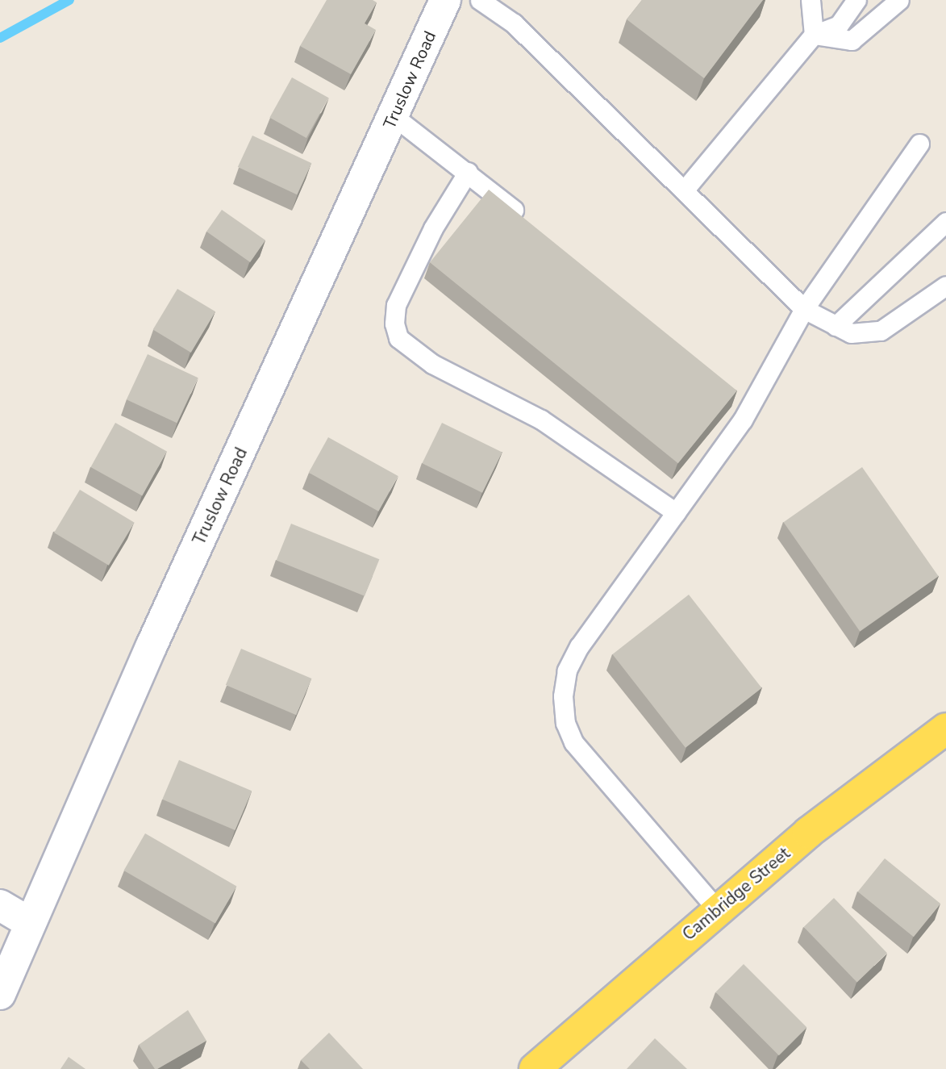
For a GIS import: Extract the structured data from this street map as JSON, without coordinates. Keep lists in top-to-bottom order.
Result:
{
  "streets": {
    "main road": ["Cambridge Street"],
    "street": ["Truslow Road"]
  }
}
